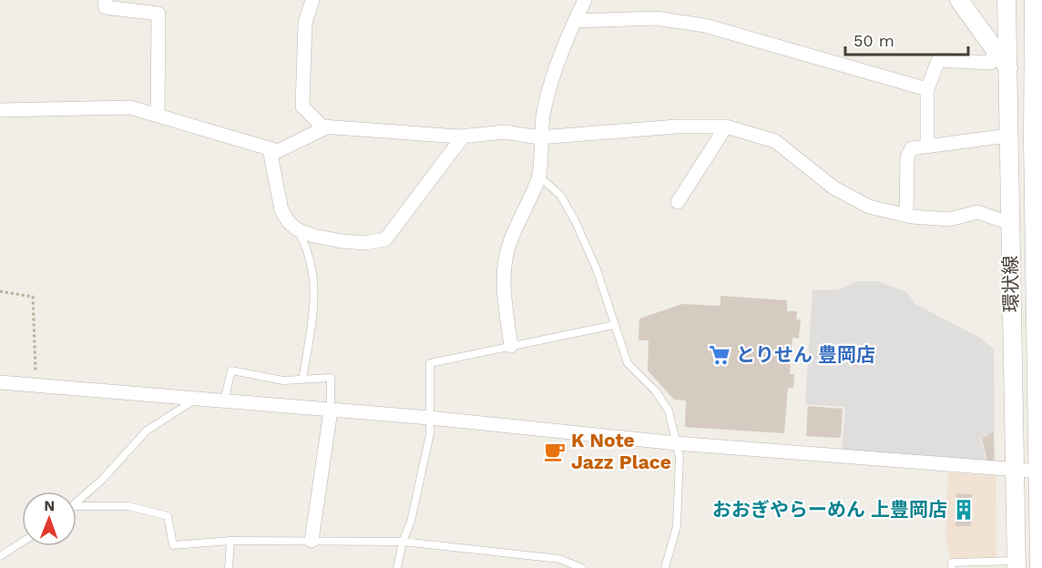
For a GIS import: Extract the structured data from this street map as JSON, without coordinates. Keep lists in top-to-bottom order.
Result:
{
  "streets": {
    "street": ["環状線"]
  },
  "places": {
    "supermarket": ["とりせん 豊岡店"],
    "cafe": ["K Note Jazz Place"],
    "building": ["おおぎやらーめん 上豊岡店"]
  },
  "scale_bar": "50 m",
  "north": "top"
}
